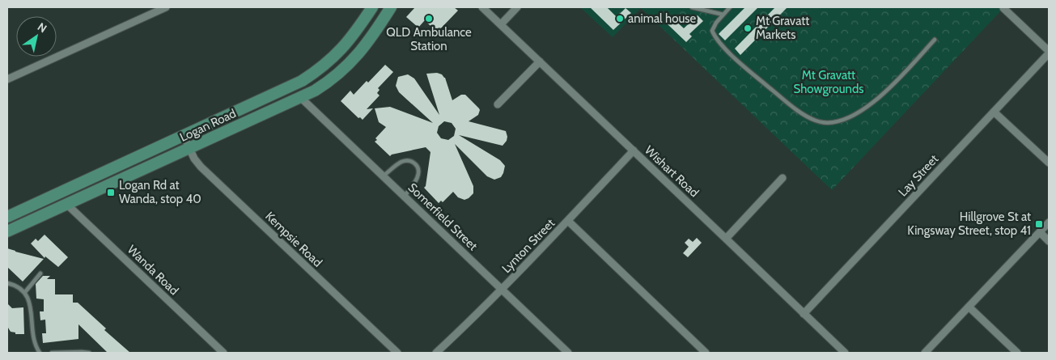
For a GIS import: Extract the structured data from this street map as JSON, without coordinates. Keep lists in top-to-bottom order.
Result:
{
  "streets": {
    "main road": ["Logan Road"],
    "street": [
      "Wishart Road",
      "Lay Street",
      "Somerfield Street",
      "Kempsie Road",
      "Lynton Street",
      "Wanda Road"
    ]
  },
  "crossings": [
    ["Logan Road", "Somerfield Street"],
    ["Logan Road", "Kempsie Road"],
    ["Logan Road", "Wanda Road"],
    ["Wishart Road", "Lay Street"],
    ["Wishart Road", "Lynton Street"],
    ["Somerfield Street", "Lynton Street"]
  ],
  "parks": ["Mt Gravatt Showgrounds"],
  "places": {
    "other": ["QLD Ambulance Station", "animal house", "Mt Gravatt Markets"],
    "transit": ["Logan Rd at Wanda, stop 40", "Hillgrove St at Kingsway Street, stop 41"]
  },
  "north": "top right"
}
